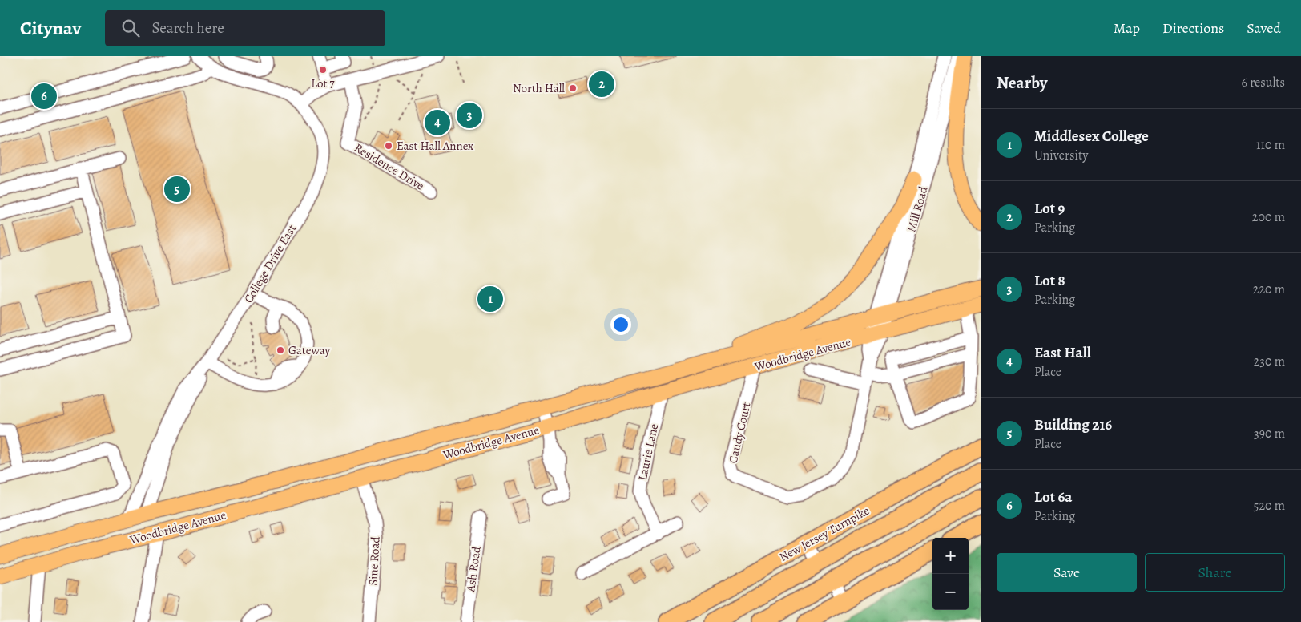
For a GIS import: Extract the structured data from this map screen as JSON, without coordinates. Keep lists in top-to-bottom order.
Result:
{
  "streets": {
    "highway": ["New Jersey Turnpike"],
    "main road": ["Woodbridge Avenue"],
    "street": [
      "Residence Drive",
      "Mill Road",
      "College Drive East",
      "Candy Court",
      "Laurie Lane",
      "Sine Road",
      "Ash Road"
    ]
  },
  "crossings": [
    ["Mill Road", "Woodbridge Avenue"],
    ["Mill Road", "Candy Court"],
    ["College Drive East", "Woodbridge Avenue"],
    ["Woodbridge Avenue", "Candy Court"],
    ["Woodbridge Avenue", "Laurie Lane"],
    ["Woodbridge Avenue", "Sine Road"]
  ],
  "places": [
    "Lot 7",
    "North Hall",
    "East Hall Annex",
    "Gateway"
  ],
  "page": {
    "header": "Citynav",
    "search": "Search here",
    "nav": ["Map", "Directions", "Saved"],
    "heading": ["Nearby", "6 results"],
    "pins": [
      "2",
      "6",
      "3",
      "4",
      "5",
      "1"
    ],
    "list": [
      {
        "mark": "1",
        "name": "Middlesex College",
        "note": "University",
        "value": "110 m"
      },
      {
        "mark": "2",
        "name": "Lot 9",
        "note": "Parking",
        "value": "200 m"
      },
      {
        "mark": "3",
        "name": "Lot 8",
        "note": "Parking",
        "value": "220 m"
      },
      {
        "mark": "4",
        "name": "East Hall",
        "note": "Place",
        "value": "230 m"
      },
      {
        "mark": "5",
        "name": "Building 216",
        "note": "Place",
        "value": "390 m"
      },
      {
        "mark": "6",
        "name": "Lot 6a",
        "note": "Parking",
        "value": "520 m"
      }
    ],
    "map_buttons": ["+", "−"],
    "buttons": ["Save", "Share"]
  }
}
